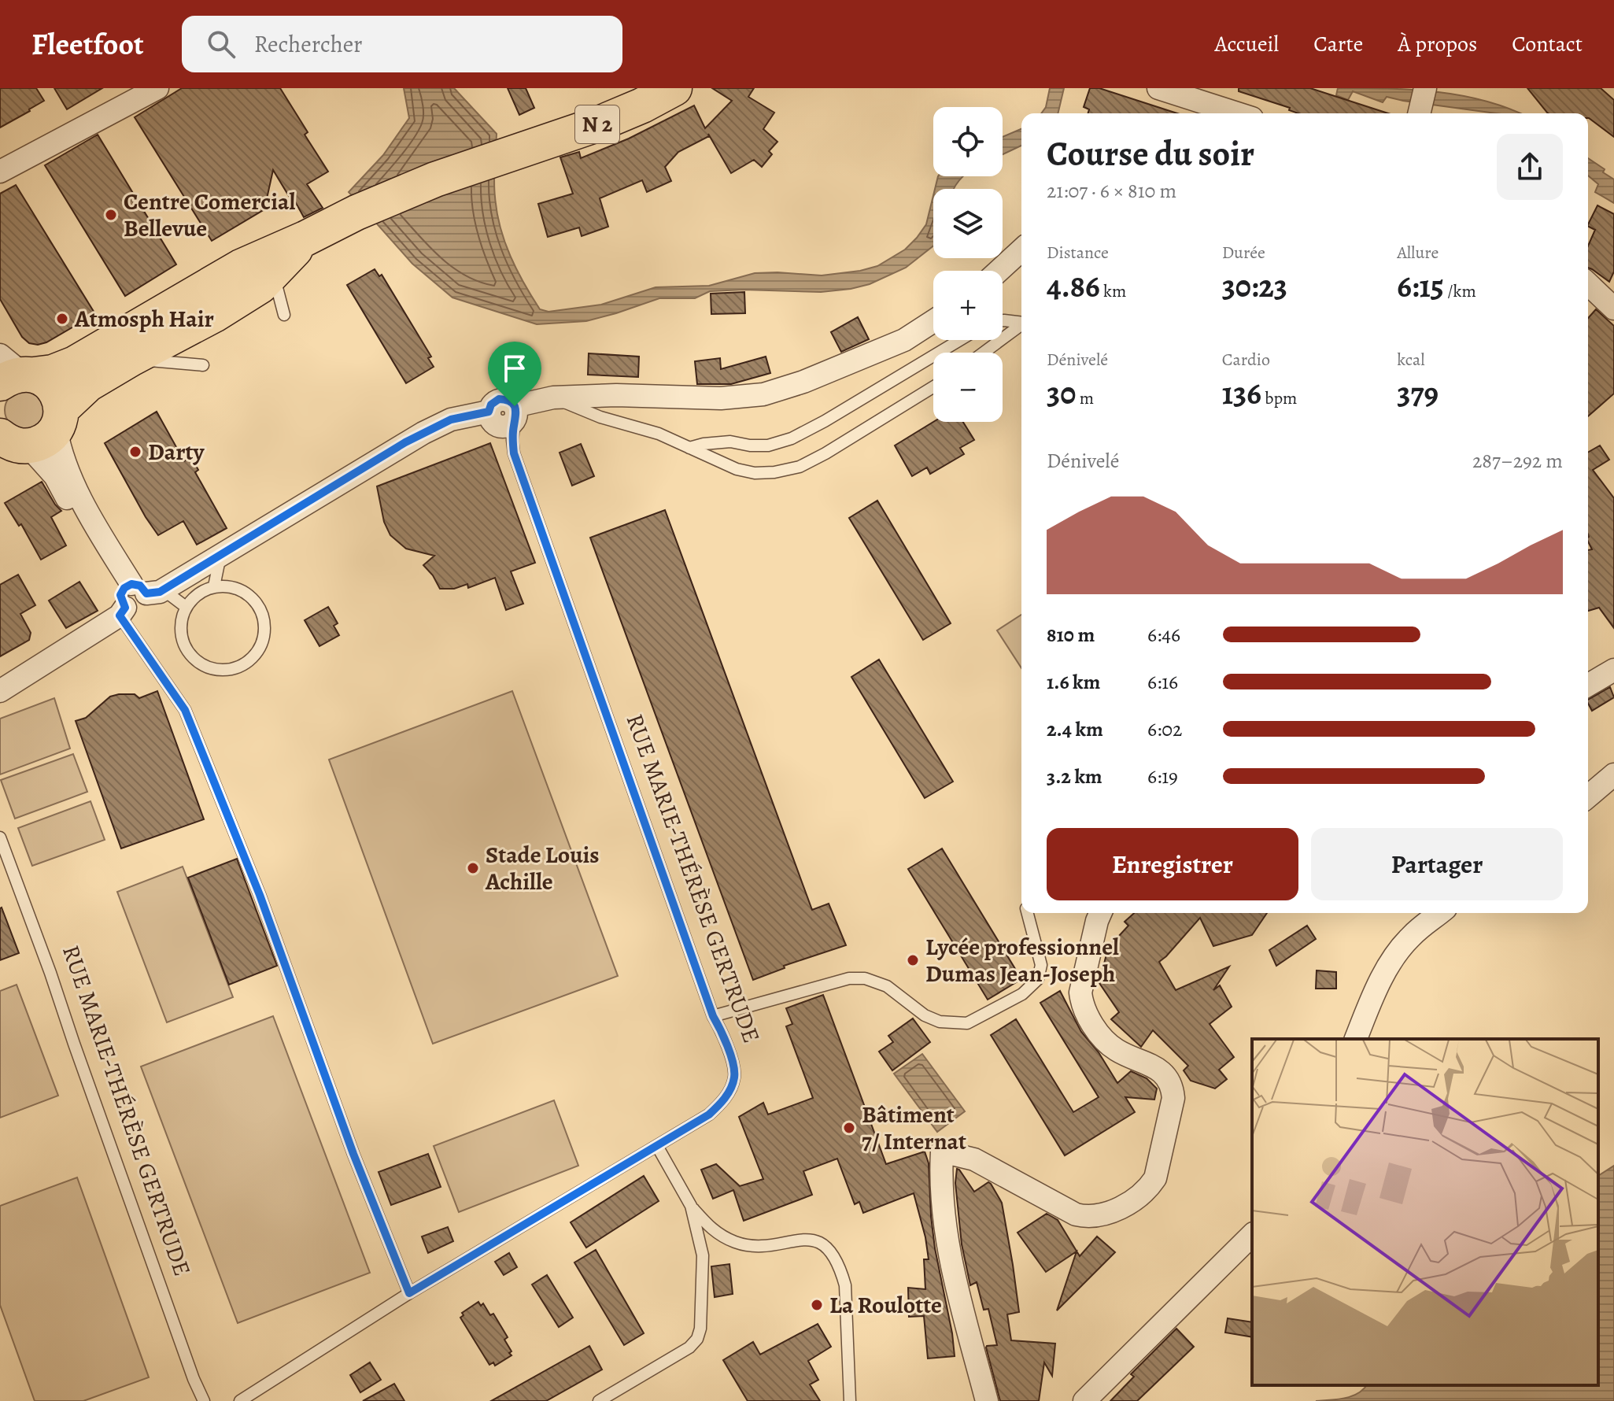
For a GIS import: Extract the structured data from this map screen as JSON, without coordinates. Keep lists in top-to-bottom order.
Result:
{
  "streets": {
    "main road": ["N 2"],
    "lane": ["RUE MARIE-THÉRÈSE GERTRUDE"]
  },
  "places": [
    "Centre Comercial Bellevue",
    "Atmosph Hair",
    "Darty",
    "Stade Louis Achille",
    "Lycée professionnel Dumas Jean-Joseph",
    "Bâtiment 7/ Internat",
    "La Roulotte"
  ],
  "page": {
    "header": "Fleetfoot",
    "search": "Rechercher",
    "nav": [
      "Accueil",
      "Carte",
      "À propos",
      "Contact"
    ],
    "map_buttons": ["+", "−"],
    "heading": ["Course du soir", "21:07 · 6 × 810 m"],
    "stats": [
      ["Distance", "4.86 km"],
      ["Durée", "30:23"],
      ["Allure", "6:15 /km"],
      ["Dénivelé", "30 m"],
      ["Cardio", "136 bpm"],
      ["kcal", "379"]
    ],
    "chart": ["Dénivelé", "287–292 m"],
    "list": [
      {
        "name": "810 m",
        "note": "6:46"
      },
      {
        "name": "1.6 km",
        "note": "6:16"
      },
      {
        "name": "2.4 km",
        "note": "6:02"
      },
      {
        "name": "3.2 km",
        "note": "6:19"
      }
    ],
    "buttons": ["Enregistrer", "Partager"]
  }
}
